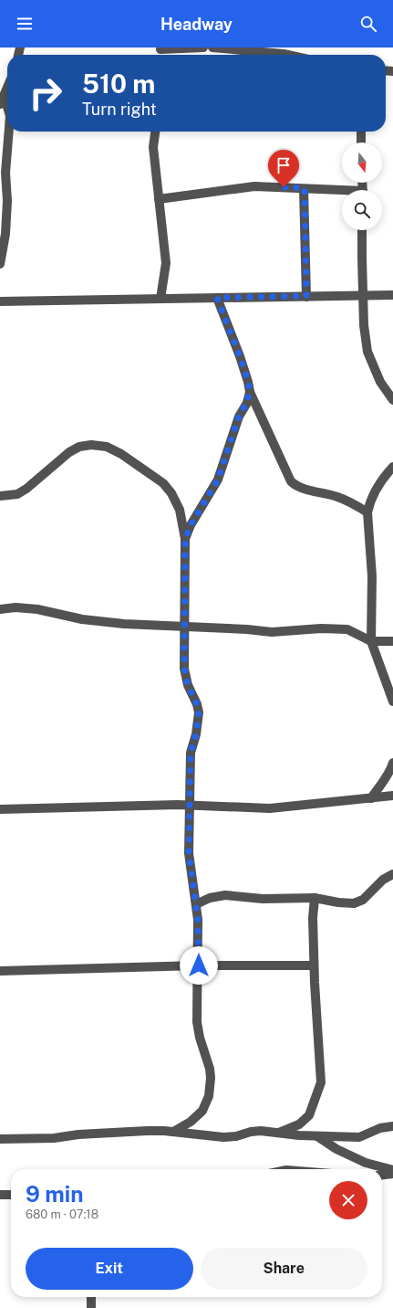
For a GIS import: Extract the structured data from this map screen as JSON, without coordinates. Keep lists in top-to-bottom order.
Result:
{
  "north": "bottom",
  "page": {
    "header": "Headway",
    "turn": ["510 m", "Turn right"],
    "heading": ["9 min", "680 m · 07:18"],
    "buttons": ["Exit", "Share"]
  }
}
